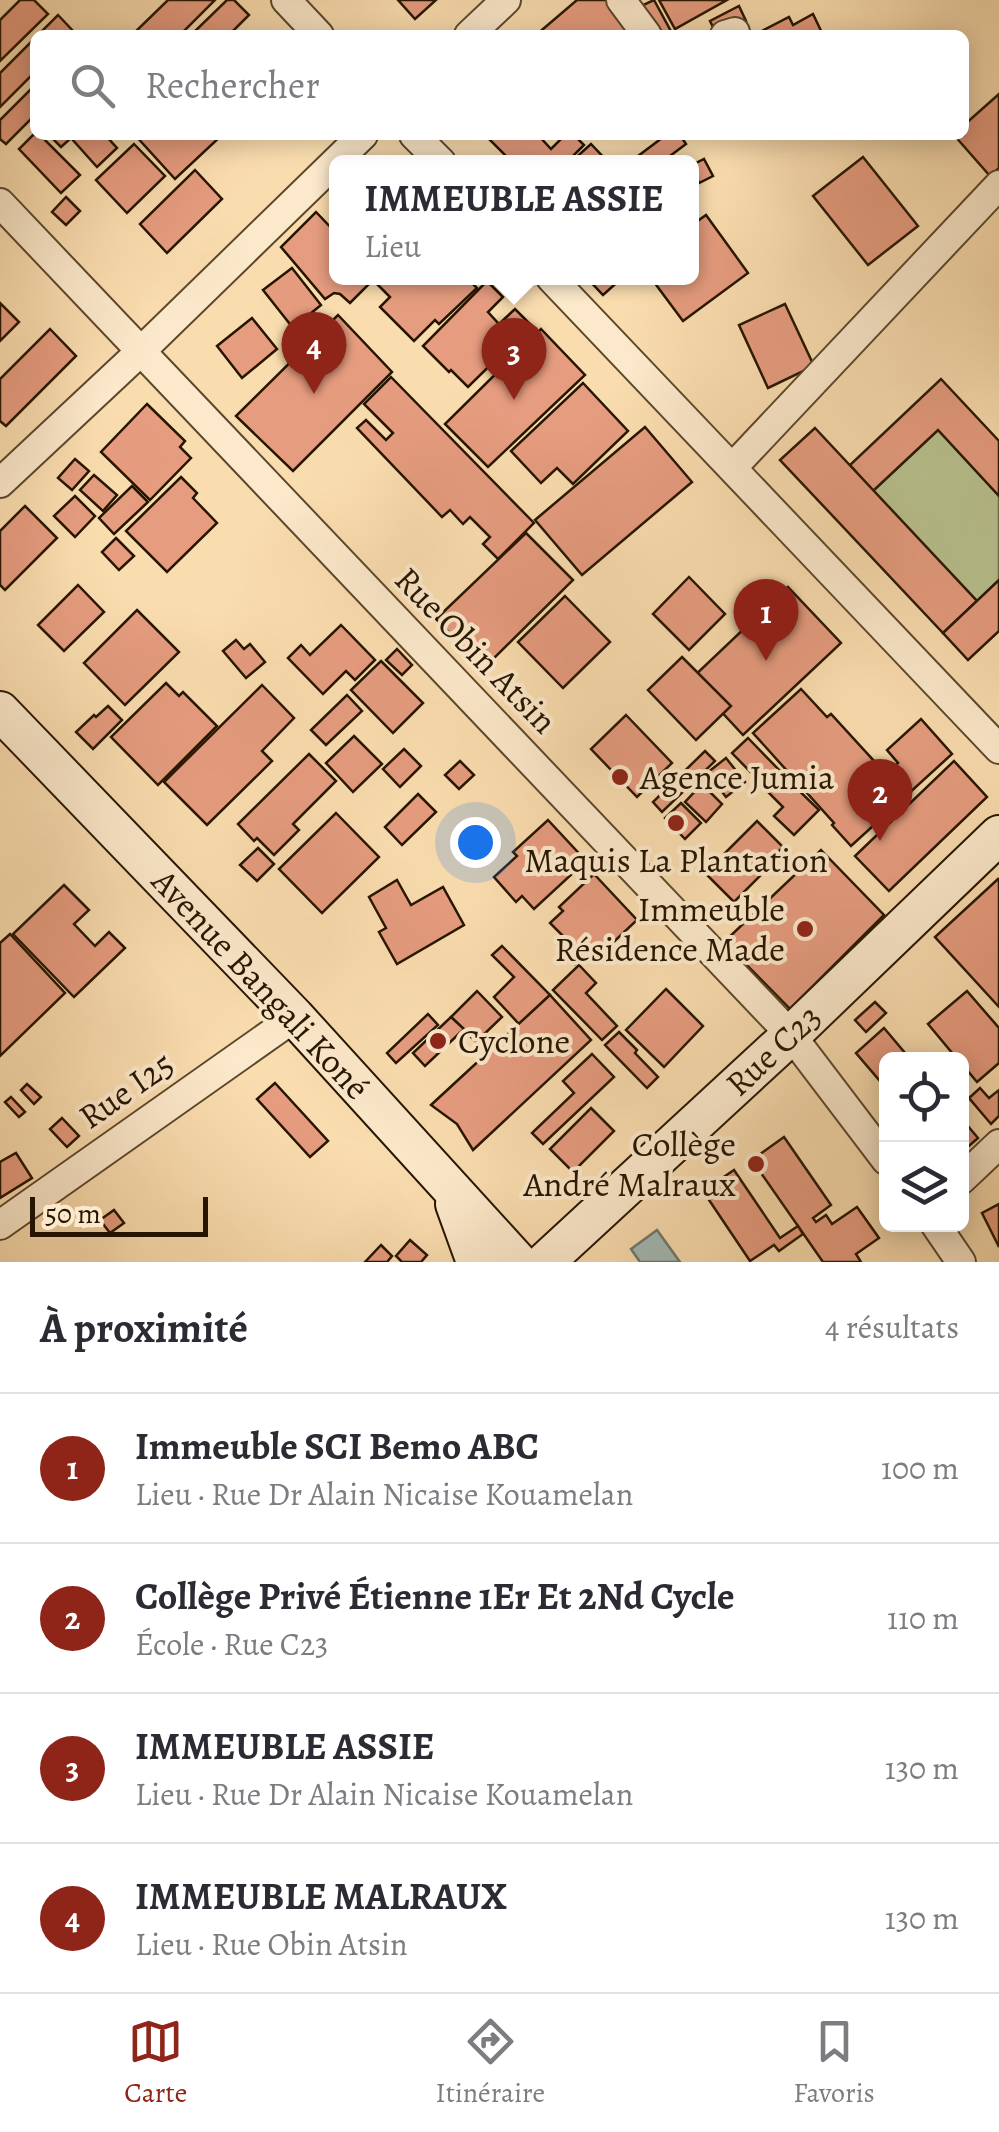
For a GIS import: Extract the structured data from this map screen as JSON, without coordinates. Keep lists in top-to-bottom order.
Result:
{
  "streets": {
    "street": [
      "Rue Obin Atsin",
      "Avenue Bangali Koné",
      "Rue C23",
      "Rue I25"
    ]
  },
  "crossings": [
    ["Rue Obin Atsin", "Rue C23"],
    ["Avenue Bangali Koné", "Rue I25"]
  ],
  "places": [
    "Agence Jumia",
    "Maquis La Plantation",
    "Immeuble Résidence Made",
    "Cyclone",
    "Collège André Malraux"
  ],
  "scale_bar": "50 m",
  "page": {
    "search": "Rechercher",
    "popup": ["IMMEUBLE ASSIE", "Lieu"],
    "pins": [
      "4",
      "3",
      "1",
      "2"
    ],
    "scale": "50 m",
    "heading": ["À proximité", "4 résultats"],
    "list": [
      {
        "mark": "1",
        "name": "Immeuble SCI Bemo ABC",
        "note": "Lieu · Rue Dr Alain Nicaise Kouamelan",
        "value": "100 m"
      },
      {
        "mark": "2",
        "name": "Collège Privé Étienne 1Er Et 2Nd Cycle",
        "note": "École · Rue C23",
        "value": "110 m"
      },
      {
        "mark": "3",
        "name": "IMMEUBLE ASSIE",
        "note": "Lieu · Rue Dr Alain Nicaise Kouamelan",
        "value": "130 m"
      },
      {
        "mark": "4",
        "name": "IMMEUBLE MALRAUX",
        "note": "Lieu · Rue Obin Atsin",
        "value": "130 m"
      }
    ],
    "nav": ["Carte", "Itinéraire", "Favoris"]
  }
}
